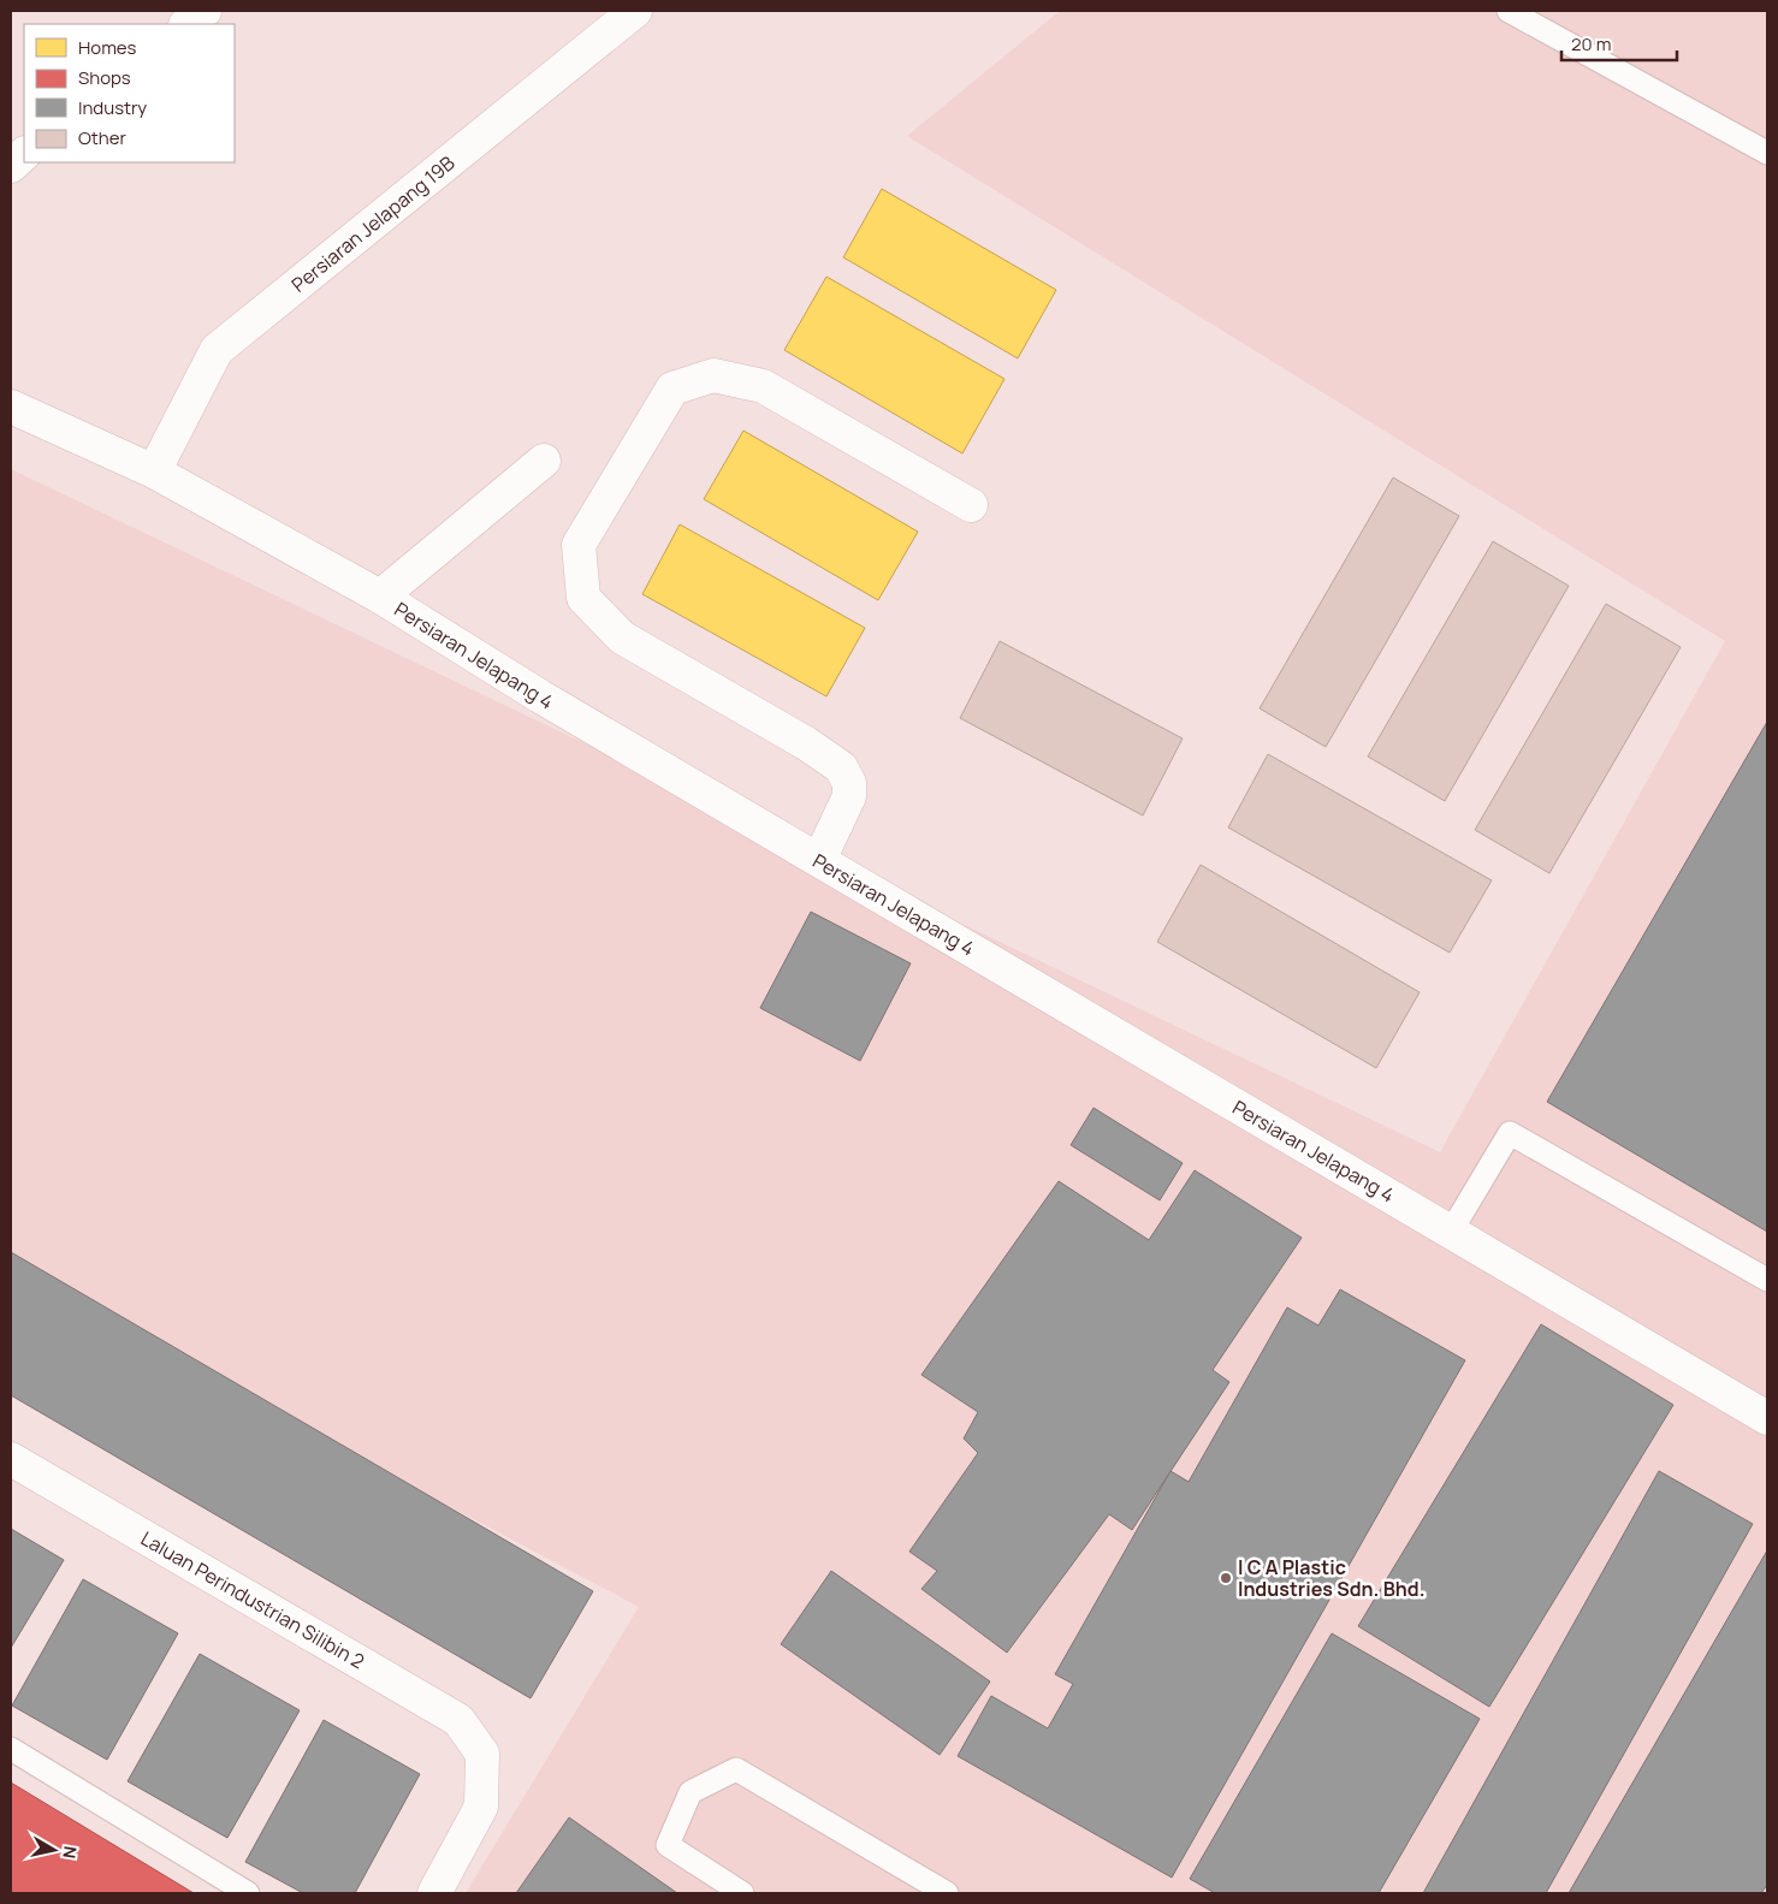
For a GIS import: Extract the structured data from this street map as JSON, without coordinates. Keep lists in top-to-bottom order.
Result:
{
  "streets": {
    "street": ["Persiaran Jelapang 19B", "Persiaran Jelapang 4", "Laluan Perindustrian Silibin 2"]
  },
  "crossings": [
    ["Persiaran Jelapang 19B", "Persiaran Jelapang 4"]
  ],
  "places": ["I C A Plastic Industries Sdn. Bhd."],
  "legend": [
    "Homes",
    "Shops",
    "Industry",
    "Other"
  ],
  "scale_bar": "20 m",
  "north": "right"
}
